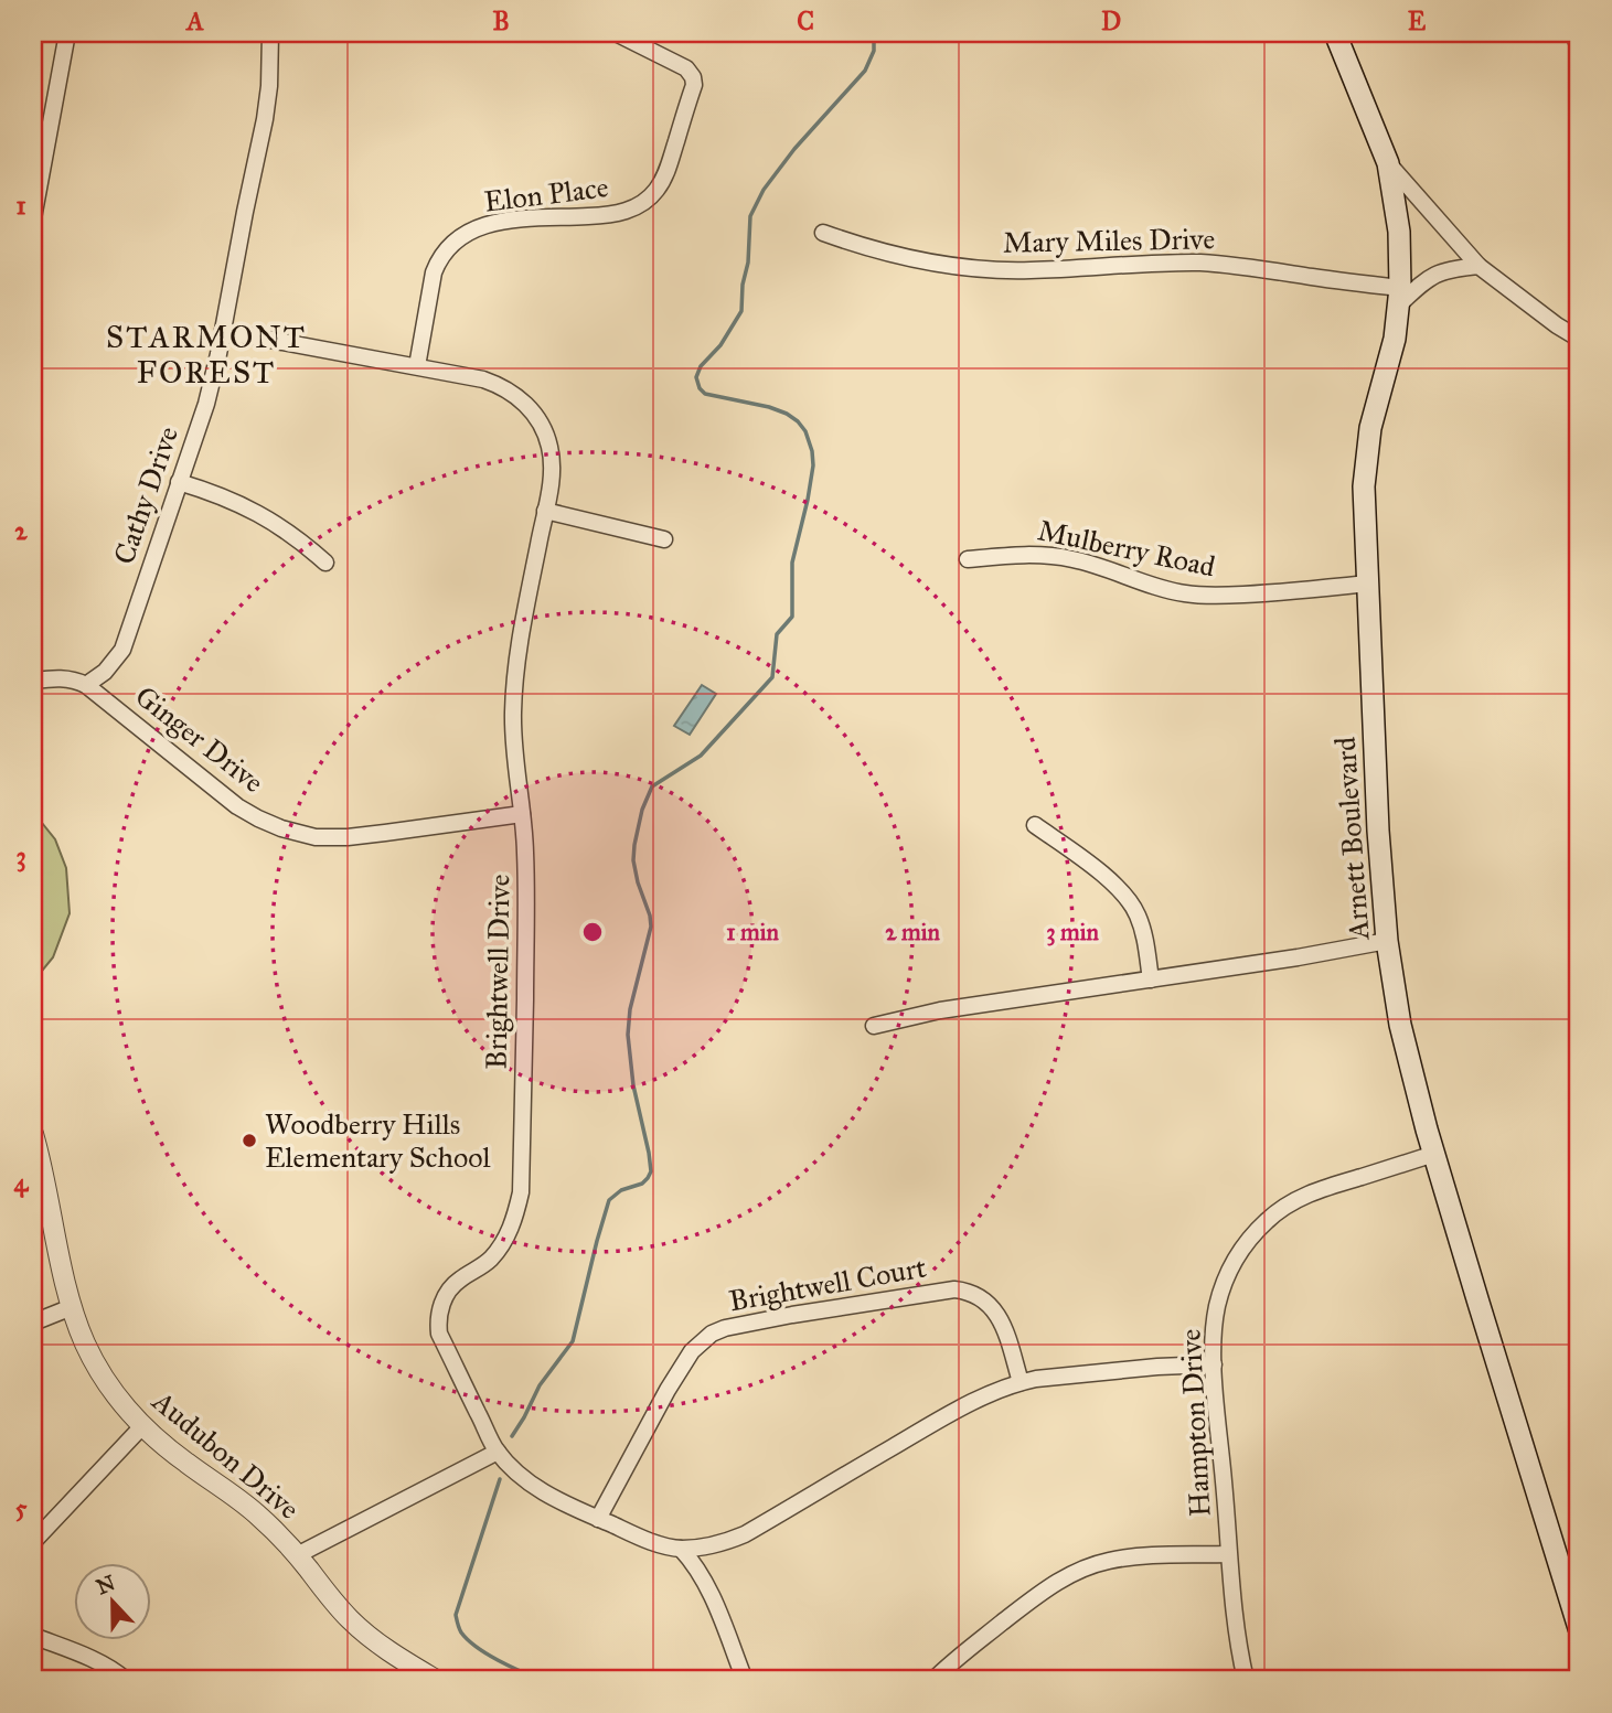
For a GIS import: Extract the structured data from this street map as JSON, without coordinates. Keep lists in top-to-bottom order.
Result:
{
  "streets": {
    "main road": ["Arnett Boulevard"],
    "street": [
      "Elon Place",
      "Mary Miles Drive",
      "Cathy Drive",
      "Mulberry Road",
      "Ginger Drive",
      "Brightwell Drive",
      "Brightwell Court",
      "Hampton Drive",
      "Audubon Drive"
    ]
  },
  "crossings": [
    ["Elon Place", "Brightwell Drive"],
    ["Mary Miles Drive", "Arnett Boulevard"],
    ["Cathy Drive", "Ginger Drive"],
    ["Cathy Drive", "Brightwell Drive"],
    ["Mulberry Road", "Arnett Boulevard"],
    ["Ginger Drive", "Brightwell Drive"],
    ["Arnett Boulevard", "Hampton Drive"],
    ["Brightwell Drive", "Brightwell Court"],
    ["Brightwell Drive", "Hampton Drive"]
  ],
  "districts": ["STARMONT FOREST"],
  "places": ["Woodberry Hills Elementary School"],
  "north": "top",
  "grid": {
    "columns": [
      "A",
      "B",
      "C",
      "D",
      "E"
    ],
    "rows": [
      "1",
      "2",
      "3",
      "4",
      "5"
    ]
  },
  "rings": ["1 min", "2 min", "3 min"]
}
